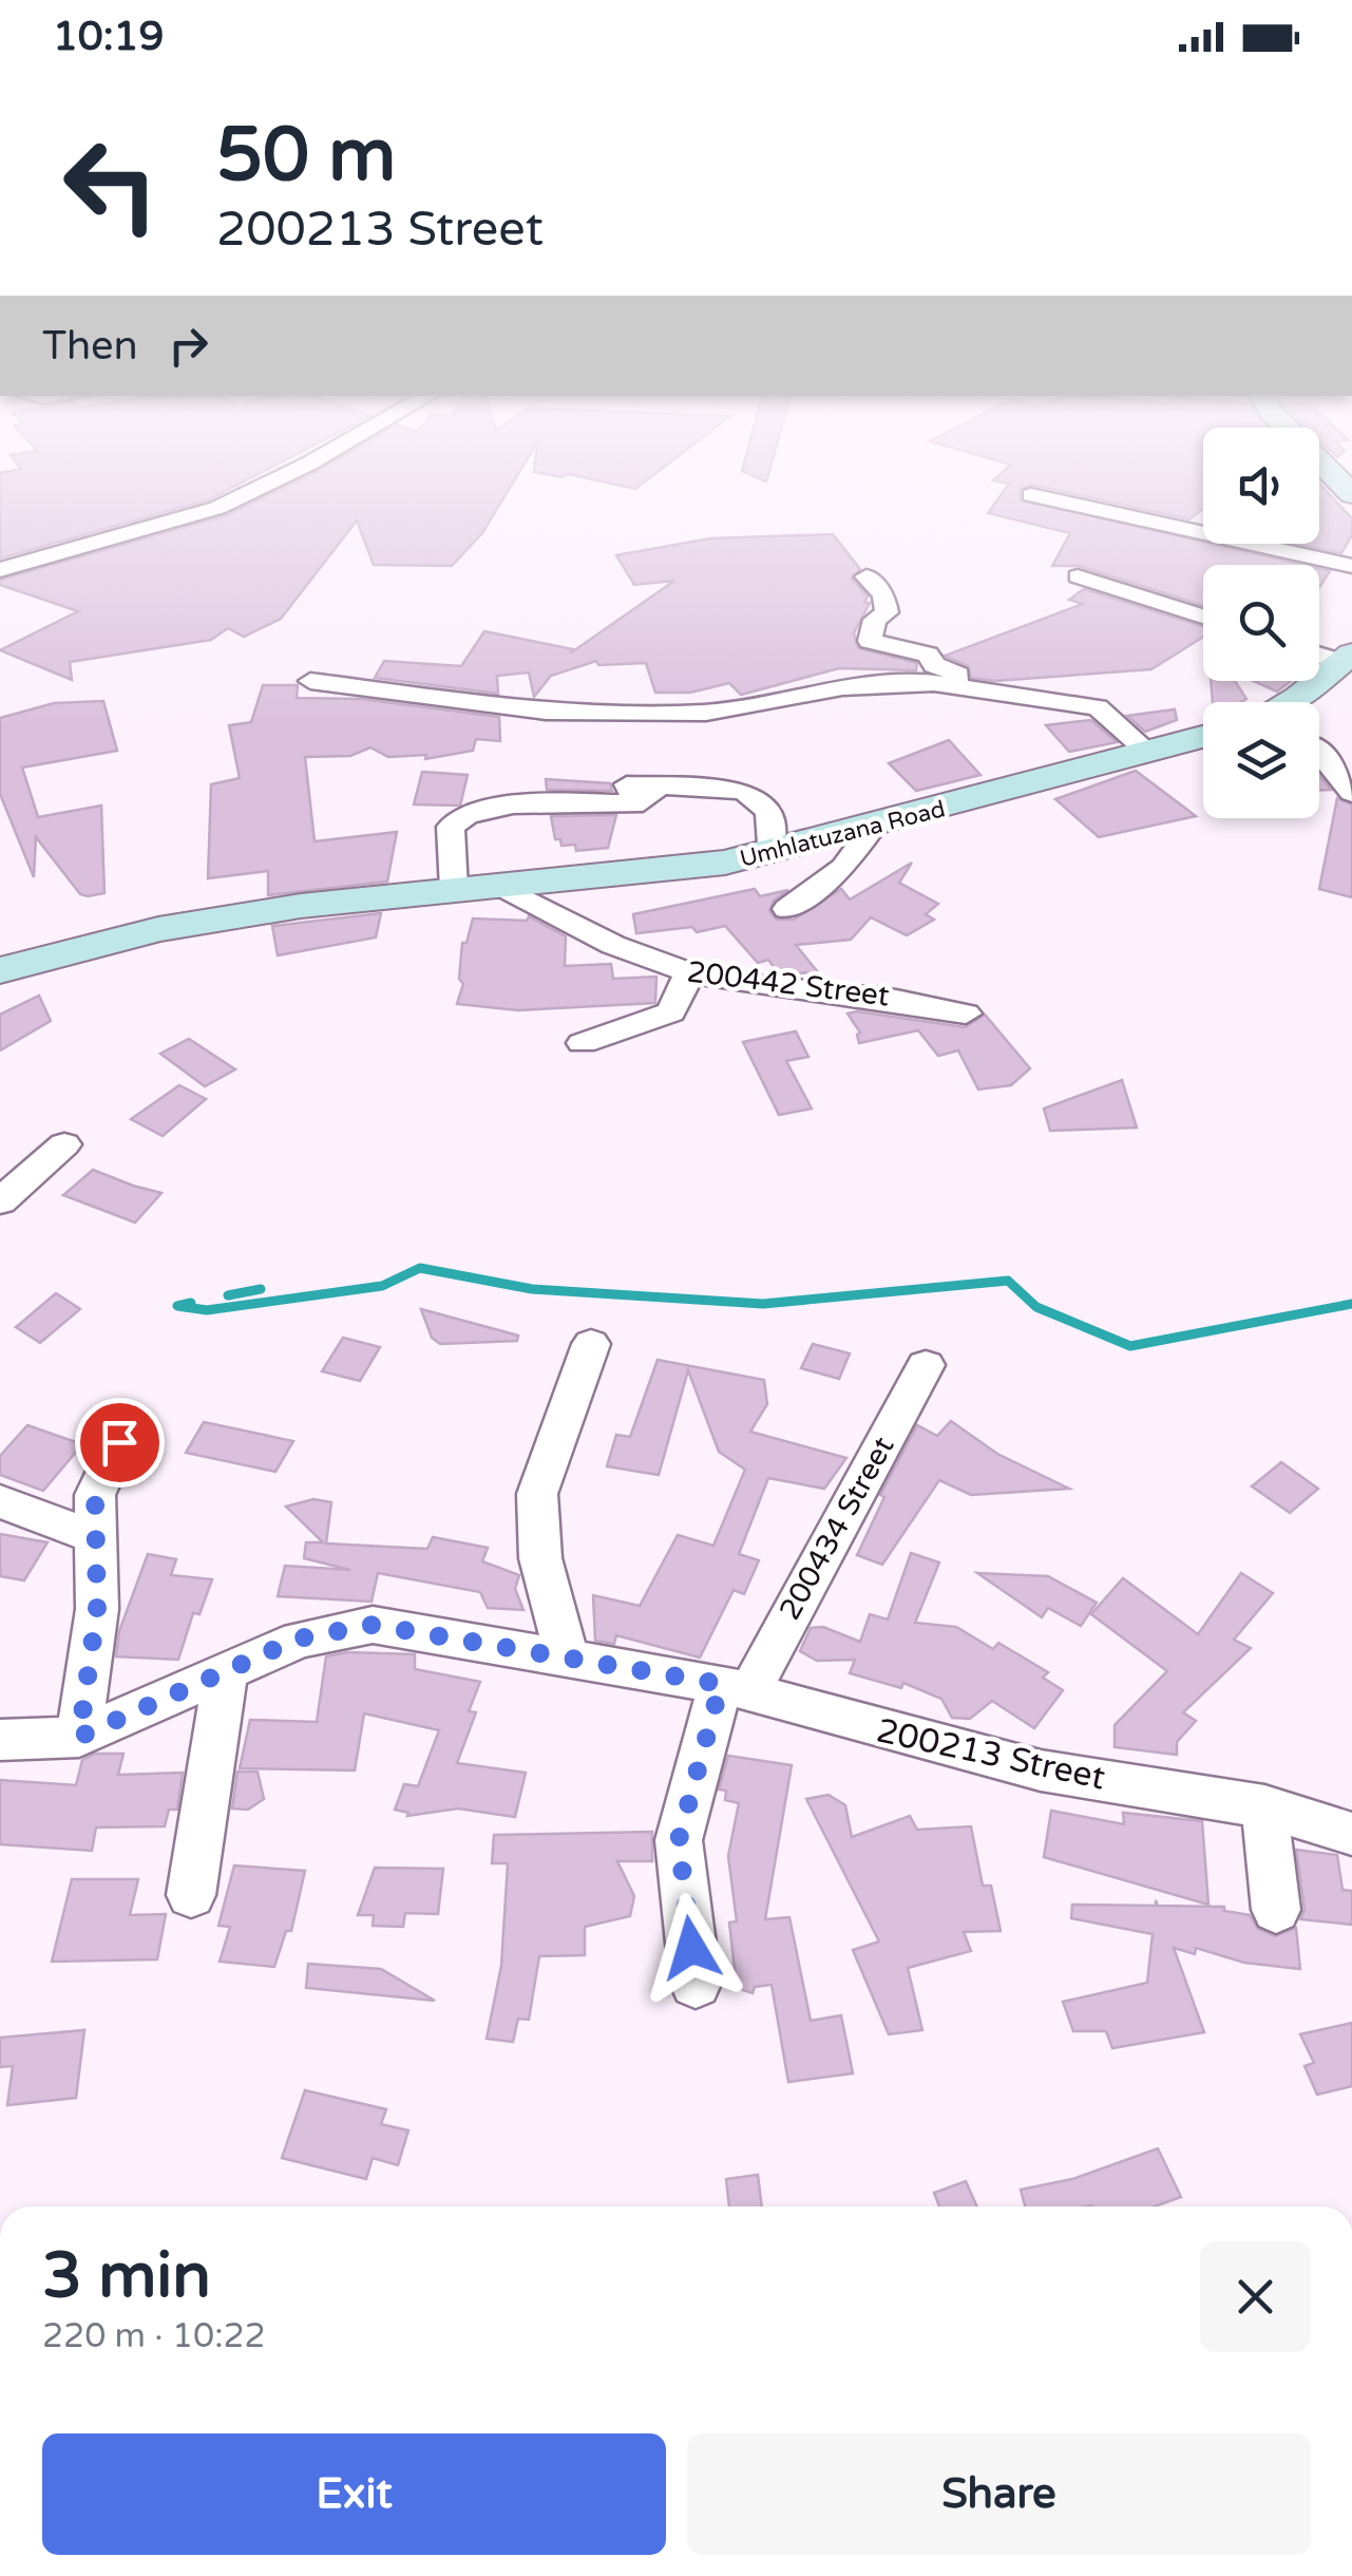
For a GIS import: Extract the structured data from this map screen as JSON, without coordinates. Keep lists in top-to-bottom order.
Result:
{
  "streets": {
    "street": [
      "Umhlatuzana Road",
      "200442 Street",
      "200434 Street",
      "200213 Street"
    ]
  },
  "crossings": [
    ["Umhlatuzana Road", "200442 Street"],
    ["200434 Street", "200213 Street"]
  ],
  "page": {
    "status": "10:19",
    "turn": ["50 m", "200213 Street"],
    "then": "Then",
    "heading": ["3 min", "220 m · 10:22"],
    "buttons": ["Exit", "Share"]
  }
}
